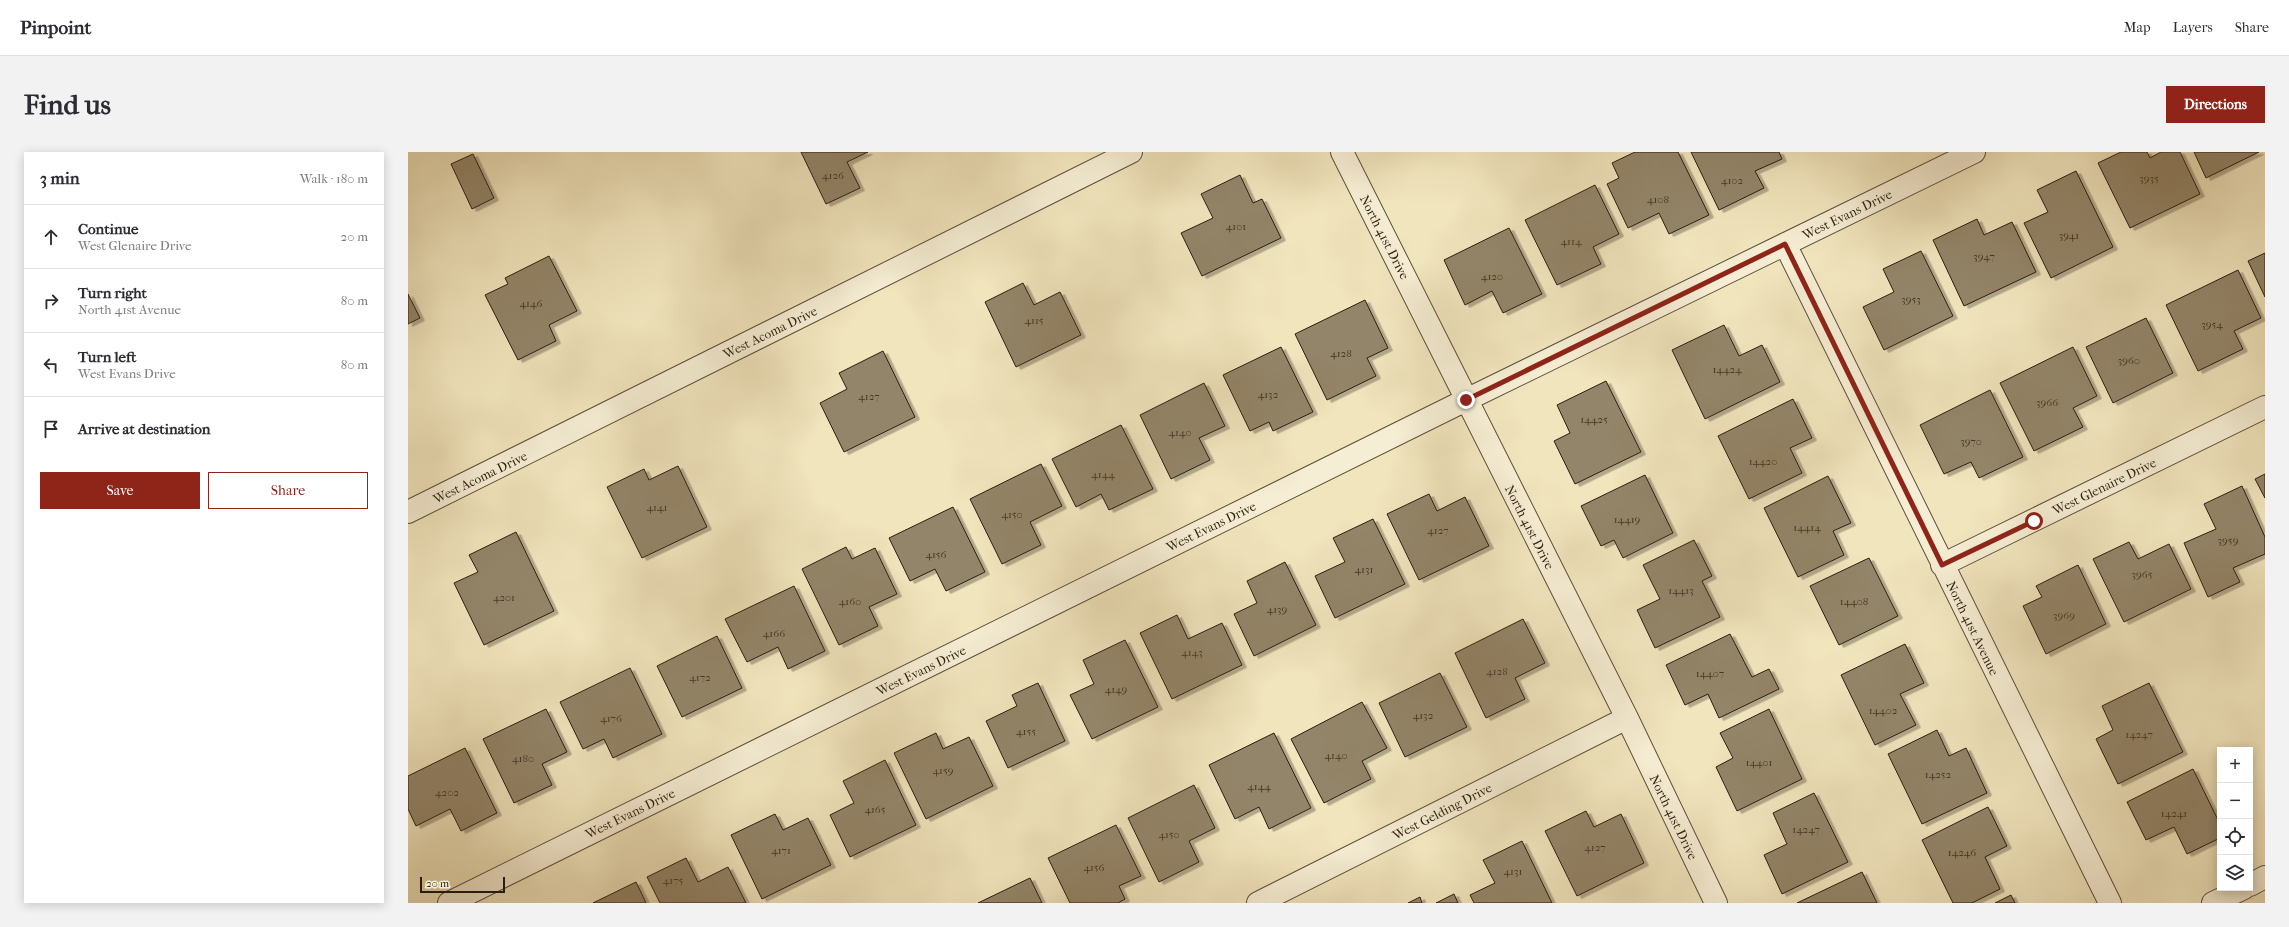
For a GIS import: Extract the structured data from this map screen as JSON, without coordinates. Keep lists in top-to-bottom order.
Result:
{
  "streets": {
    "street": [
      "West Evans Drive",
      "North 41st Drive",
      "West Acoma Drive",
      "West Glenaire Drive",
      "North 41st Avenue",
      "West Gelding Drive"
    ]
  },
  "crossings": [
    ["West Evans Drive", "North 41st Drive"],
    ["West Evans Drive", "North 41st Avenue"],
    ["North 41st Drive", "West Gelding Drive"],
    ["West Glenaire Drive", "North 41st Avenue"]
  ],
  "house_numbers": [
    "4126",
    "3935",
    "4102",
    "4108",
    "4101",
    "3941",
    "4114",
    "3947",
    "4120",
    "3953",
    "4146",
    "4115",
    "3954",
    "4128",
    "3960",
    "14424",
    "4132",
    "4127",
    "3966",
    "14425",
    "4140",
    "3970",
    "14420",
    "4144",
    "4141",
    "4150",
    "14419",
    "14414",
    "4127",
    "3959",
    "4156",
    "4131",
    "3965",
    "14413",
    "4201",
    "4160",
    "14408",
    "4139",
    "3969",
    "4166",
    "4143",
    "4128",
    "14407",
    "4172",
    "4149",
    "14402",
    "4132",
    "4176",
    "4155",
    "14247",
    "4140",
    "4180",
    "14401",
    "4159",
    "14252",
    "4144",
    "4202",
    "4165",
    "14241",
    "14247",
    "4150",
    "4127",
    "4171",
    "14246",
    "4156",
    "4131",
    "4175"
  ],
  "scale_bar": "20 m",
  "page": {
    "header": "Pinpoint",
    "nav": ["Map", "Layers", "Share"],
    "buttons": [
      "Directions",
      ["Save", "Share"]
    ],
    "title": "Find us",
    "heading": ["3 min", "Walk · 180 m"],
    "list": [
      ["Continue", "West Glenaire Drive", "20 m"],
      ["Turn right", "North 41st Avenue", "80 m"],
      ["Turn left", "West Evans Drive", "80 m"],
      "Arrive at destination"
    ],
    "map_buttons": ["+", "−"],
    "scale": "20 m"
  }
}
